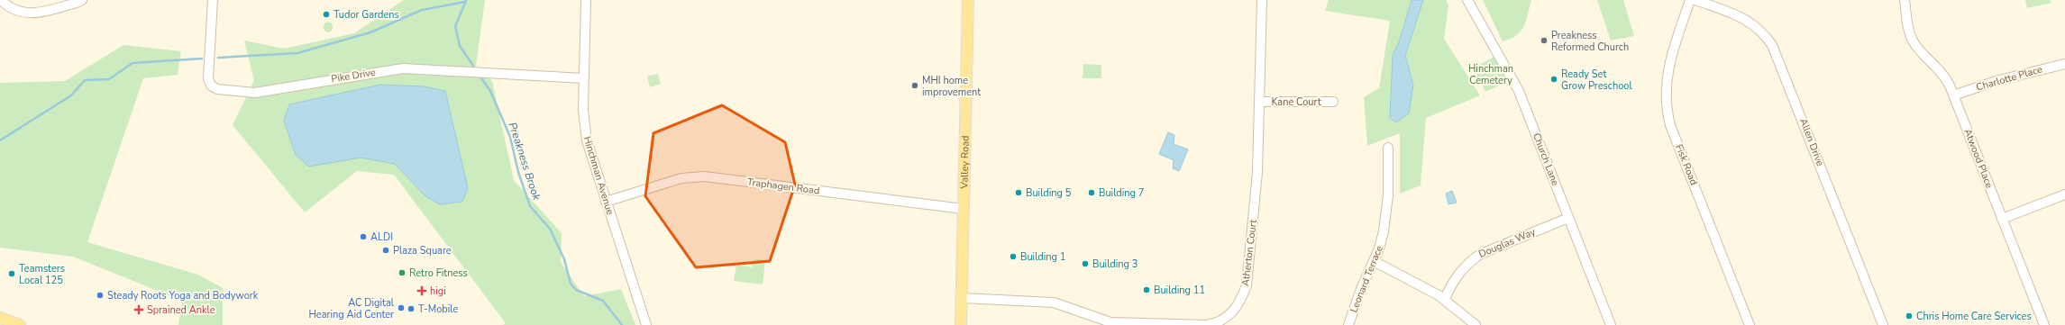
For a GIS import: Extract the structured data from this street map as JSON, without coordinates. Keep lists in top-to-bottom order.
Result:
{
  "streets": {
    "main road": ["Valley Road"],
    "street": [
      "Pike Drive",
      "Charlotte Place",
      "Kane Court",
      "Allen Drive",
      "Atwood Place",
      "Church Lane",
      "Fisk Road",
      "Hinchman Avenue",
      "Traphagen Road",
      "Douglas Way",
      "Atherton Court",
      "Leonard Terrace"
    ]
  },
  "crossings": [
    ["Pike Drive", "Hinchman Avenue"],
    ["Charlotte Place", "Atwood Place"],
    ["Kane Court", "Atherton Court"],
    ["Church Lane", "Douglas Way"],
    ["Valley Road", "Traphagen Road"],
    ["Valley Road", "Atherton Court"],
    ["Hinchman Avenue", "Traphagen Road"]
  ],
  "water": ["Preakness Brook"],
  "parks": ["Hinchman Cemetery"],
  "places": {
    "other": [
      "Tudor Gardens",
      "Preakness Reformed Church",
      "Ready Set Grow Preschool",
      "MHI home improvement",
      "Building 5",
      "Building 7",
      "ALDI",
      "Plaza Square",
      "Building 1",
      "Building 3",
      "Retro Fitness",
      "Teamsters Local 125",
      "Building 11",
      "Steady Roots Yoga and Bodywork",
      "AC Digital Hearing Aid Center",
      "T-Mobile",
      "Chris Home Care Services"
    ],
    "health": ["higi", "Sprained Ankle"]
  }
}
